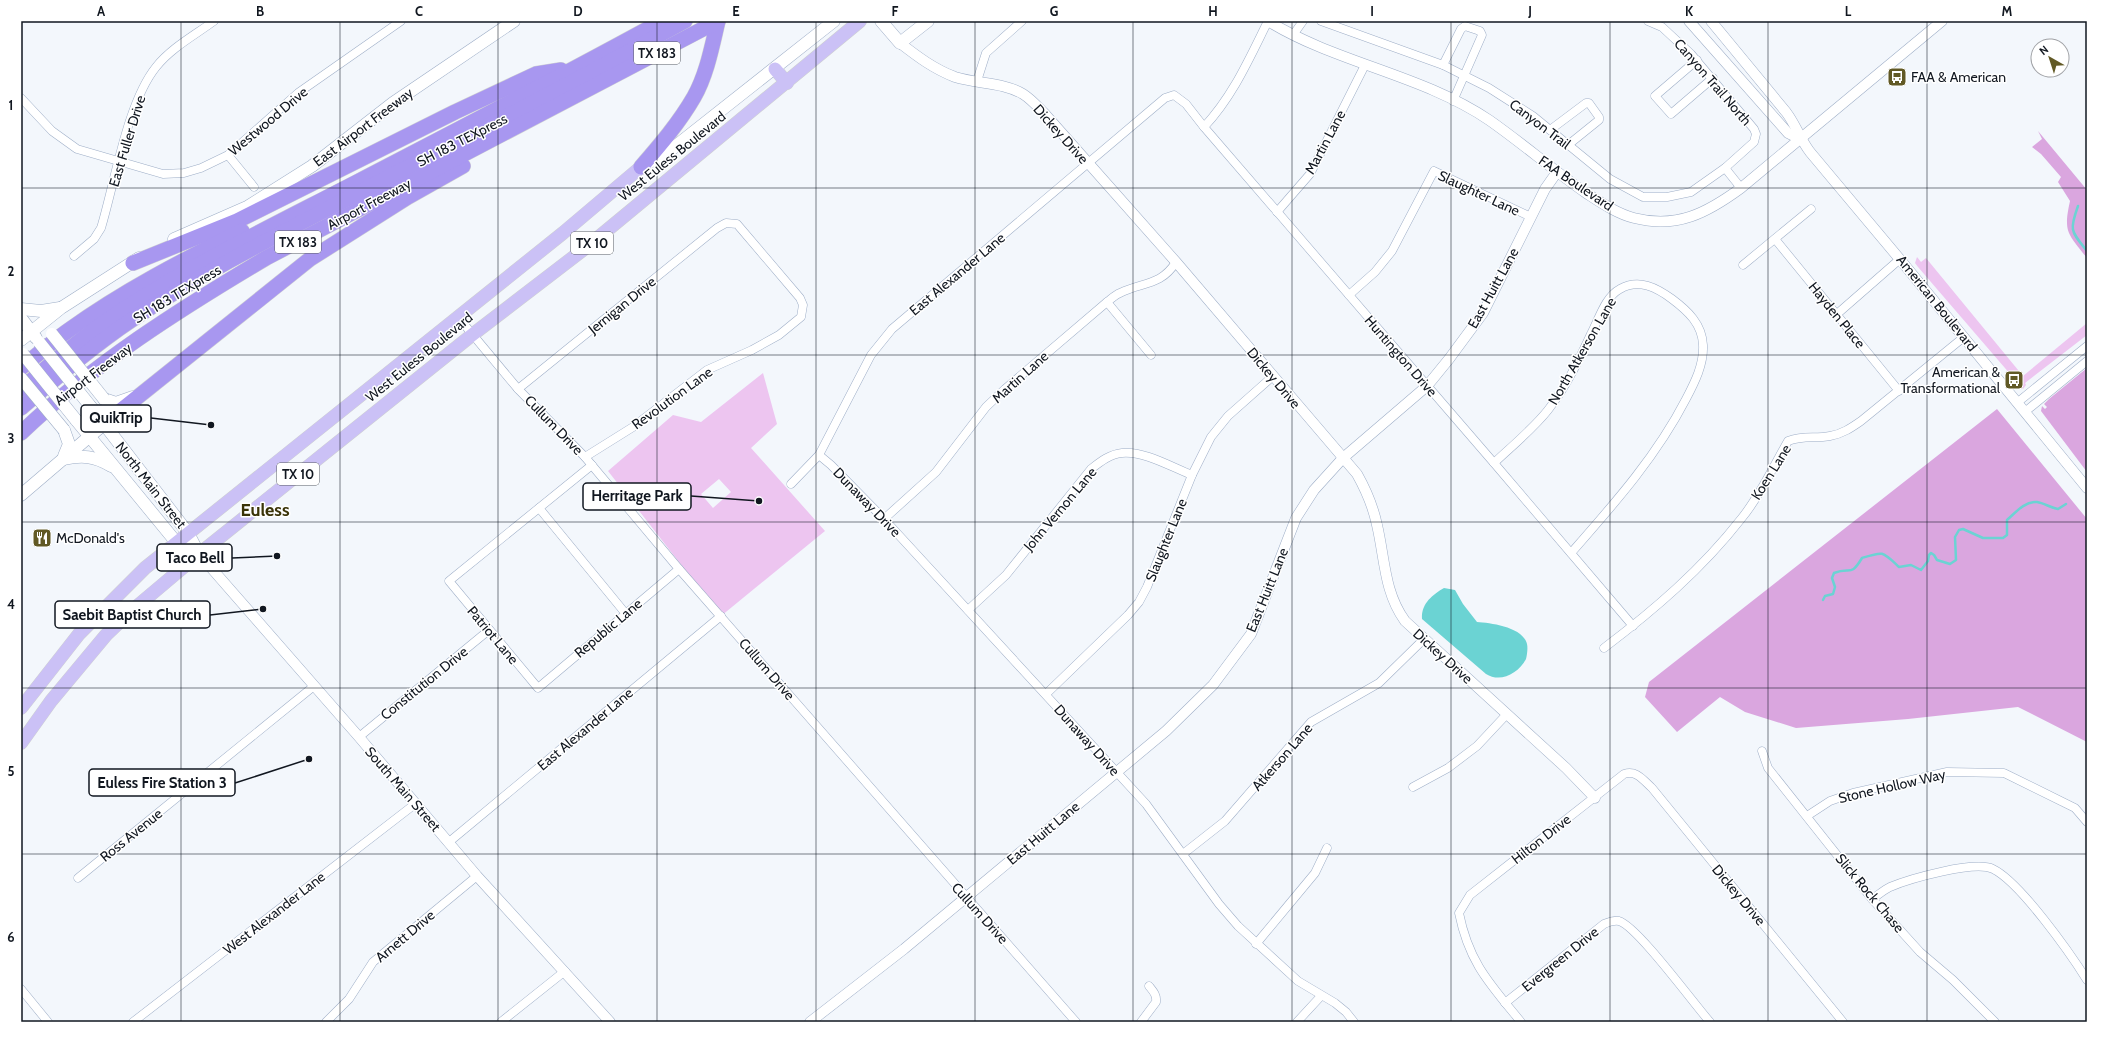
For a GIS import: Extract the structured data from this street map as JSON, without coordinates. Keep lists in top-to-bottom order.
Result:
{
  "streets": {
    "highway": ["TX 183", "SH 183 TEXpress", "Airport Freeway"],
    "main road": [
      "East Airport Freeway",
      "Dickey Drive",
      "West Euless Boulevard",
      "TX 10",
      "North Main Street"
    ],
    "street": [
      "Canyon Trail North",
      "Westwood Drive",
      "Canyon Trail",
      "East Fuller Drive",
      "Martin Lane",
      "FAA Boulevard",
      "Slaughter Lane",
      "East Alexander Lane",
      "East Huitt Lane",
      "American Boulevard",
      "Jernigan Drive",
      "Hayden Place",
      "North Atkerson Lane",
      "Huntington Drive",
      "Revolution Lane",
      "Cullum Drive",
      "Koen Lane",
      "Dunaway Drive",
      "John Vernon Lane",
      "Republic Lane",
      "Patriot Lane",
      "Constitution Drive",
      "Atkerson Lane",
      "Stone Hollow Way",
      "South Main Street",
      "Ross Avenue",
      "Hilton Drive",
      "Slick Rock Chase",
      "West Alexander Lane",
      "Arnett Drive",
      "Evergreen Drive"
    ]
  },
  "crossings": [
    ["TX 183", "North Main Street"],
    ["Canyon Trail North", "Canyon Trail"],
    ["Westwood Drive", "East Fuller Drive"],
    ["East Airport Freeway", "North Main Street"],
    ["Dickey Drive", "Martin Lane"],
    ["Dickey Drive", "Slaughter Lane"],
    ["Dickey Drive", "East Alexander Lane"],
    ["Dickey Drive", "East Huitt Lane"],
    ["Dickey Drive", "Atkerson Lane"],
    ["Dickey Drive", "Hilton Drive"],
    ["Martin Lane", "FAA Boulevard"],
    ["Martin Lane", "Huntington Drive"],
    ["Martin Lane", "Dunaway Drive"],
    ["West Euless Boulevard", "Cullum Drive"],
    ["West Euless Boulevard", "North Main Street"],
    ["West Euless Boulevard", "South Main Street"],
    ["FAA Boulevard", "East Huitt Lane"],
    ["FAA Boulevard", "American Boulevard"],
    ["Slaughter Lane", "East Huitt Lane"],
    ["Slaughter Lane", "Huntington Drive"],
    ["Slaughter Lane", "Dunaway Drive"],
    ["Slaughter Lane", "John Vernon Lane"],
    ["East Alexander Lane", "Huntington Drive"],
    ["East Alexander Lane", "Cullum Drive"],
    ["East Alexander Lane", "Dunaway Drive"],
    ["East Alexander Lane", "South Main Street"],
    ["East Huitt Lane", "Huntington Drive"],
    ["East Huitt Lane", "Cullum Drive"],
    ["East Huitt Lane", "Dunaway Drive"],
    ["American Boulevard", "Koen Lane"],
    ["Jernigan Drive", "Revolution Lane"],
    ["Jernigan Drive", "Cullum Drive"],
    ["Hayden Place", "Koen Lane"],
    ["North Atkerson Lane", "Huntington Drive"],
    ["Huntington Drive", "Koen Lane"],
    ["Revolution Lane", "Cullum Drive"],
    ["Cullum Drive", "Republic Lane"],
    ["North Main Street", "South Main Street"],
    ["Dunaway Drive", "John Vernon Lane"],
    ["Dunaway Drive", "Atkerson Lane"],
    ["Republic Lane", "Patriot Lane"],
    ["Patriot Lane", "Constitution Drive"],
    ["Constitution Drive", "South Main Street"],
    ["Stone Hollow Way", "Slick Rock Chase"],
    ["South Main Street", "Ross Avenue"],
    ["South Main Street", "West Alexander Lane"],
    ["South Main Street", "Arnett Drive"],
    ["Hilton Drive", "Evergreen Drive"]
  ],
  "districts": ["Euless"],
  "places": {
    "bus stop": ["FAA & American", "American & Transformational"],
    "other": [
      "QuikTrip",
      "Herritage Park",
      "Taco Bell",
      "Saebit Baptist Church",
      "Euless Fire Station 3"
    ],
    "restaurant": ["McDonald's"]
  },
  "north": "top left",
  "grid": {
    "columns": [
      "A",
      "B",
      "C",
      "D",
      "E",
      "F",
      "G",
      "H",
      "I",
      "J",
      "K",
      "L",
      "M"
    ],
    "rows": [
      "1",
      "2",
      "3",
      "4",
      "5",
      "6"
    ]
  }
}
